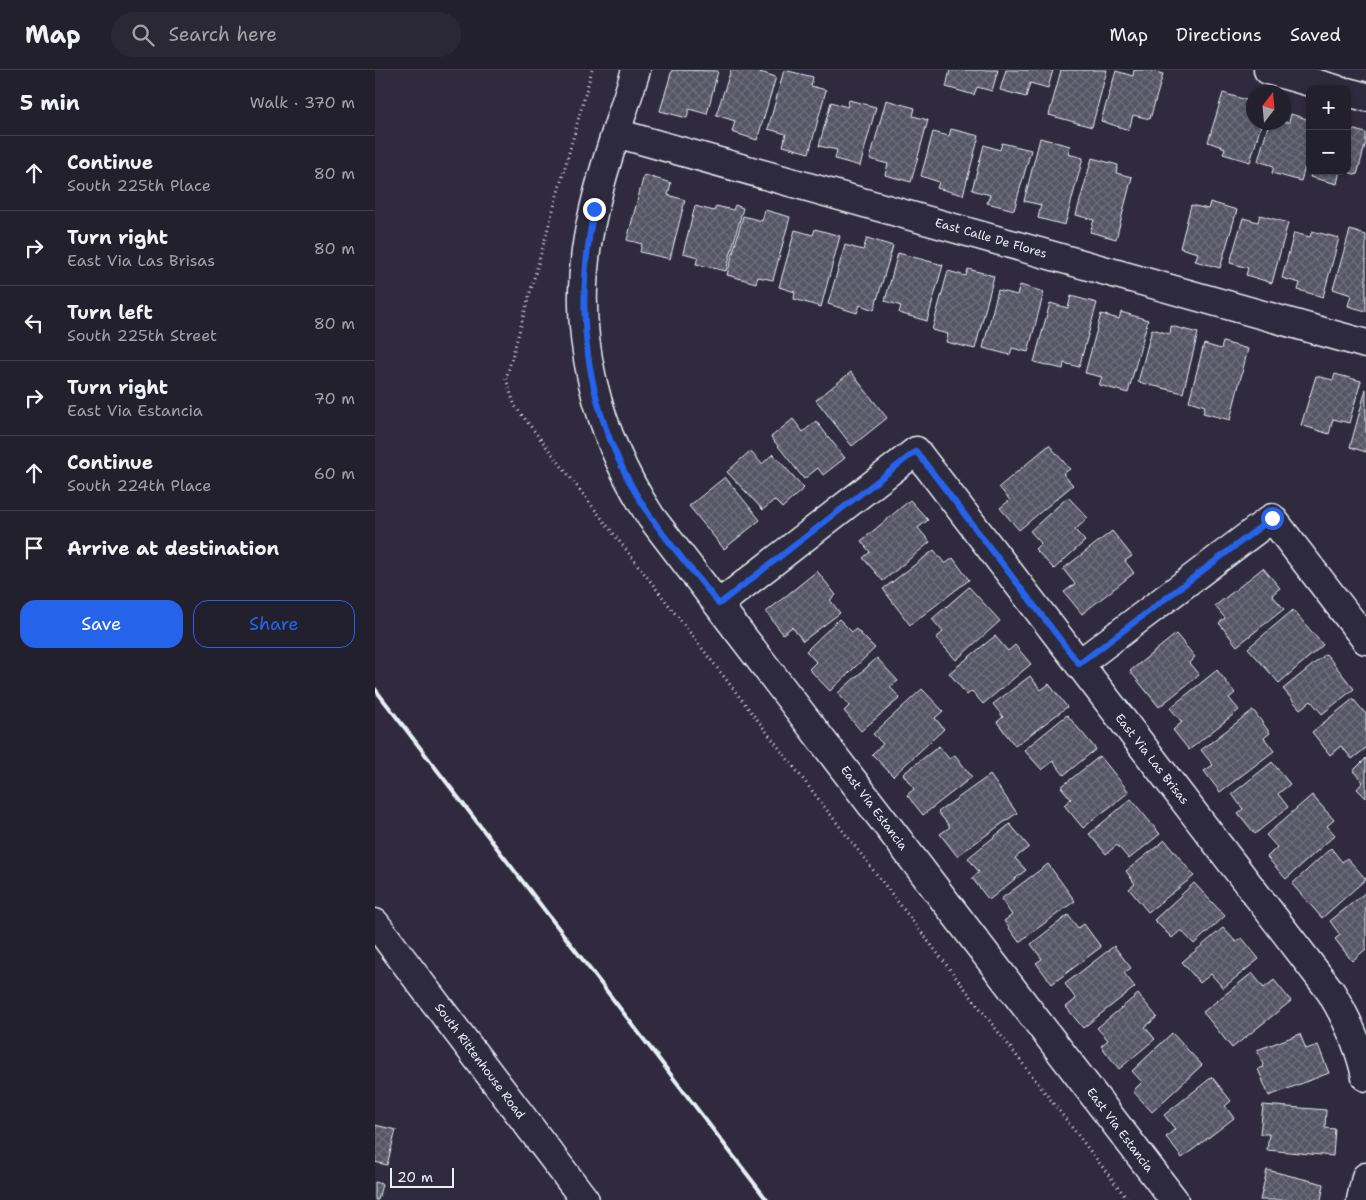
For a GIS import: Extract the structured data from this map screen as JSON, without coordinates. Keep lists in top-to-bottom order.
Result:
{
  "streets": {
    "street": [
      "East Calle De Flores",
      "East Via Las Brisas",
      "East Via Estancia",
      "South Rittenhouse Road"
    ]
  },
  "crossings": [
    ["East Calle De Flores", "East Via Estancia"],
    ["East Via Las Brisas", "East Via Estancia"]
  ],
  "scale_bar": "20 m",
  "north": "top",
  "page": {
    "header": "Map",
    "search": "Search here",
    "nav": ["Map", "Directions", "Saved"],
    "heading": ["5 min", "Walk · 370 m"],
    "map_buttons": ["+", "−"],
    "list": [
      ["Continue", "South 225th Place", "80 m"],
      ["Turn right", "East Via Las Brisas", "80 m"],
      ["Turn left", "South 225th Street", "80 m"],
      ["Turn right", "East Via Estancia", "70 m"],
      ["Continue", "South 224th Place", "60 m"],
      "Arrive at destination"
    ],
    "buttons": ["Save", "Share"],
    "scale": "20 m"
  }
}
